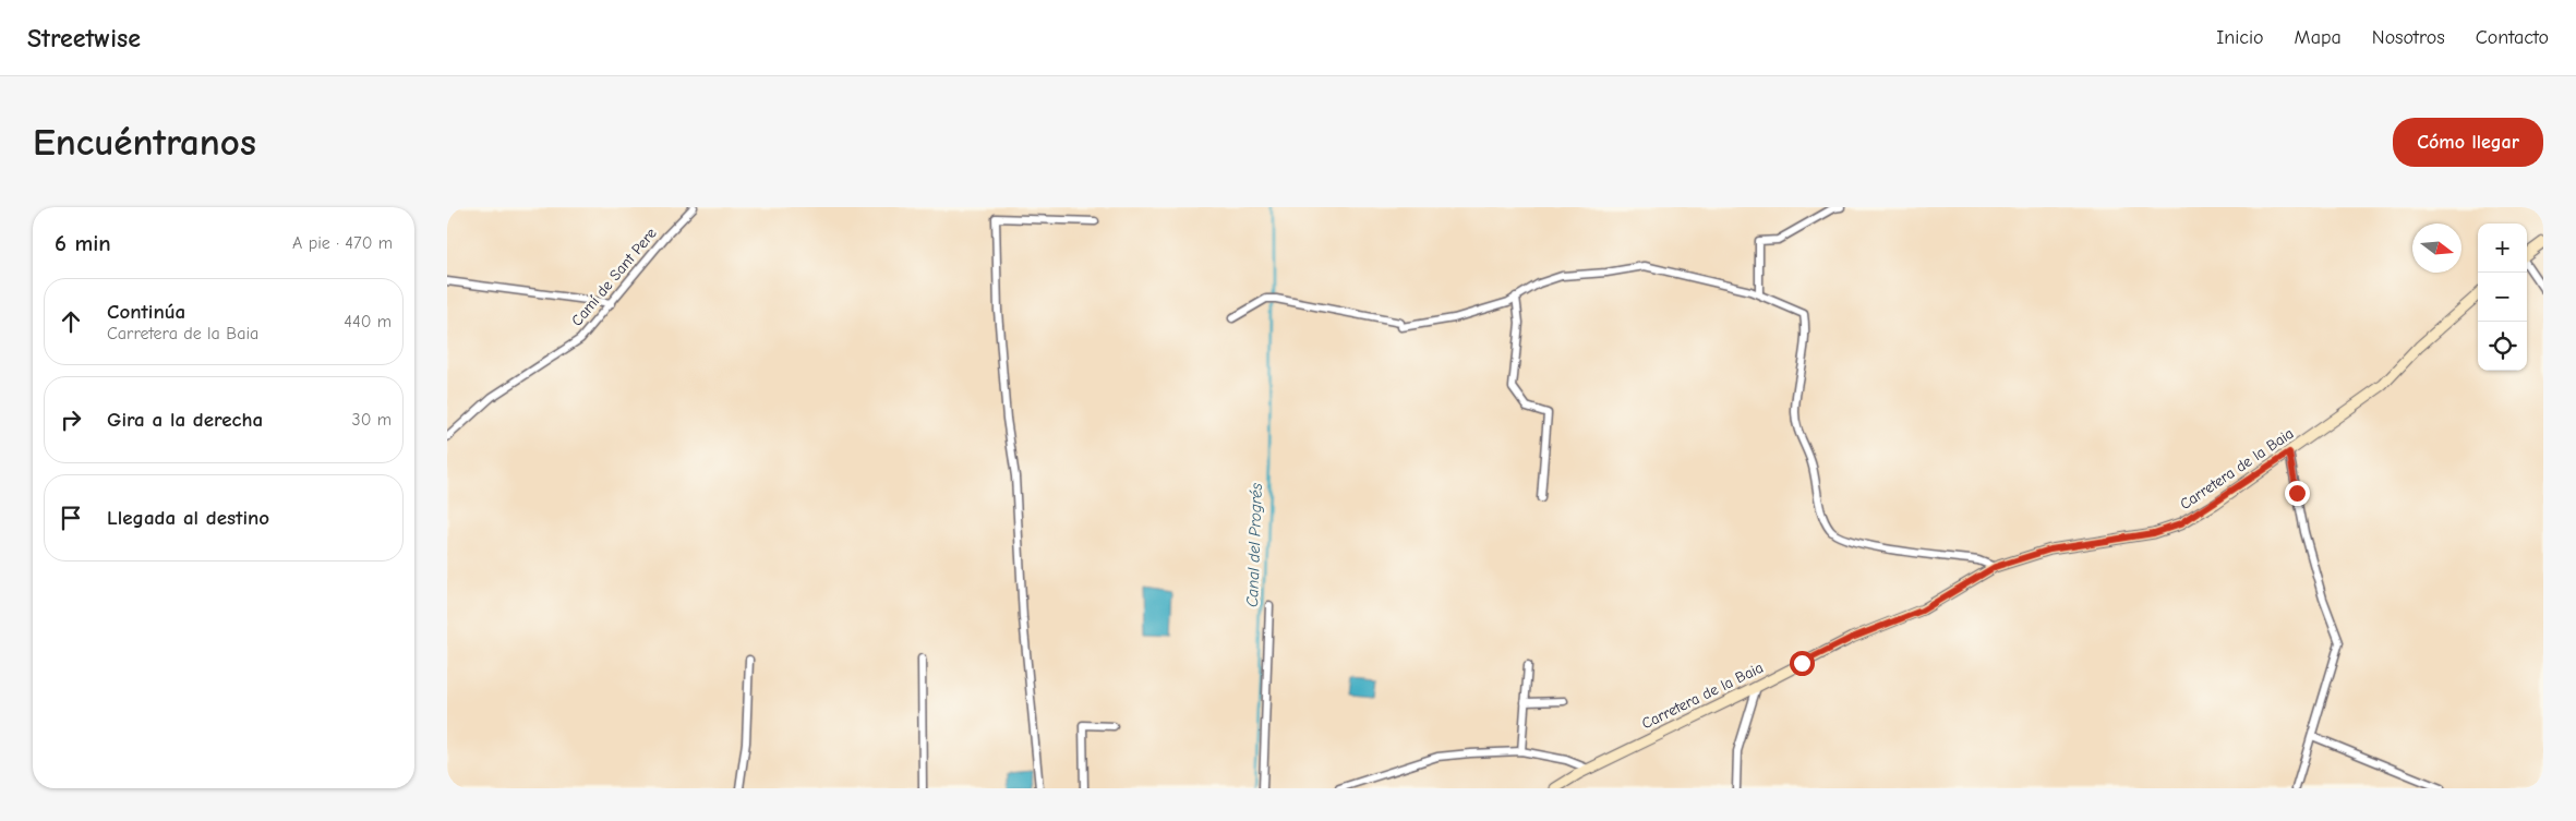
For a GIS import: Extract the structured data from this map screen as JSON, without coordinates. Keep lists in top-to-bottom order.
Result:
{
  "streets": {
    "main road": ["Carretera de la Baia"],
    "street": ["Camí de Sant Pere"]
  },
  "water": ["Canal del Progrés"],
  "north": "right",
  "page": {
    "header": "Streetwise",
    "nav": [
      "Inicio",
      "Mapa",
      "Nosotros",
      "Contacto"
    ],
    "buttons": "Cómo llegar",
    "title": "Encuéntranos",
    "heading": ["6 min", "A pie · 470 m"],
    "map_buttons": ["+", "−"],
    "list": [
      ["Continúa", "Carretera de la Baia", "440 m"],
      ["Gira a la derecha", "30 m"],
      "Llegada al destino"
    ]
  }
}
